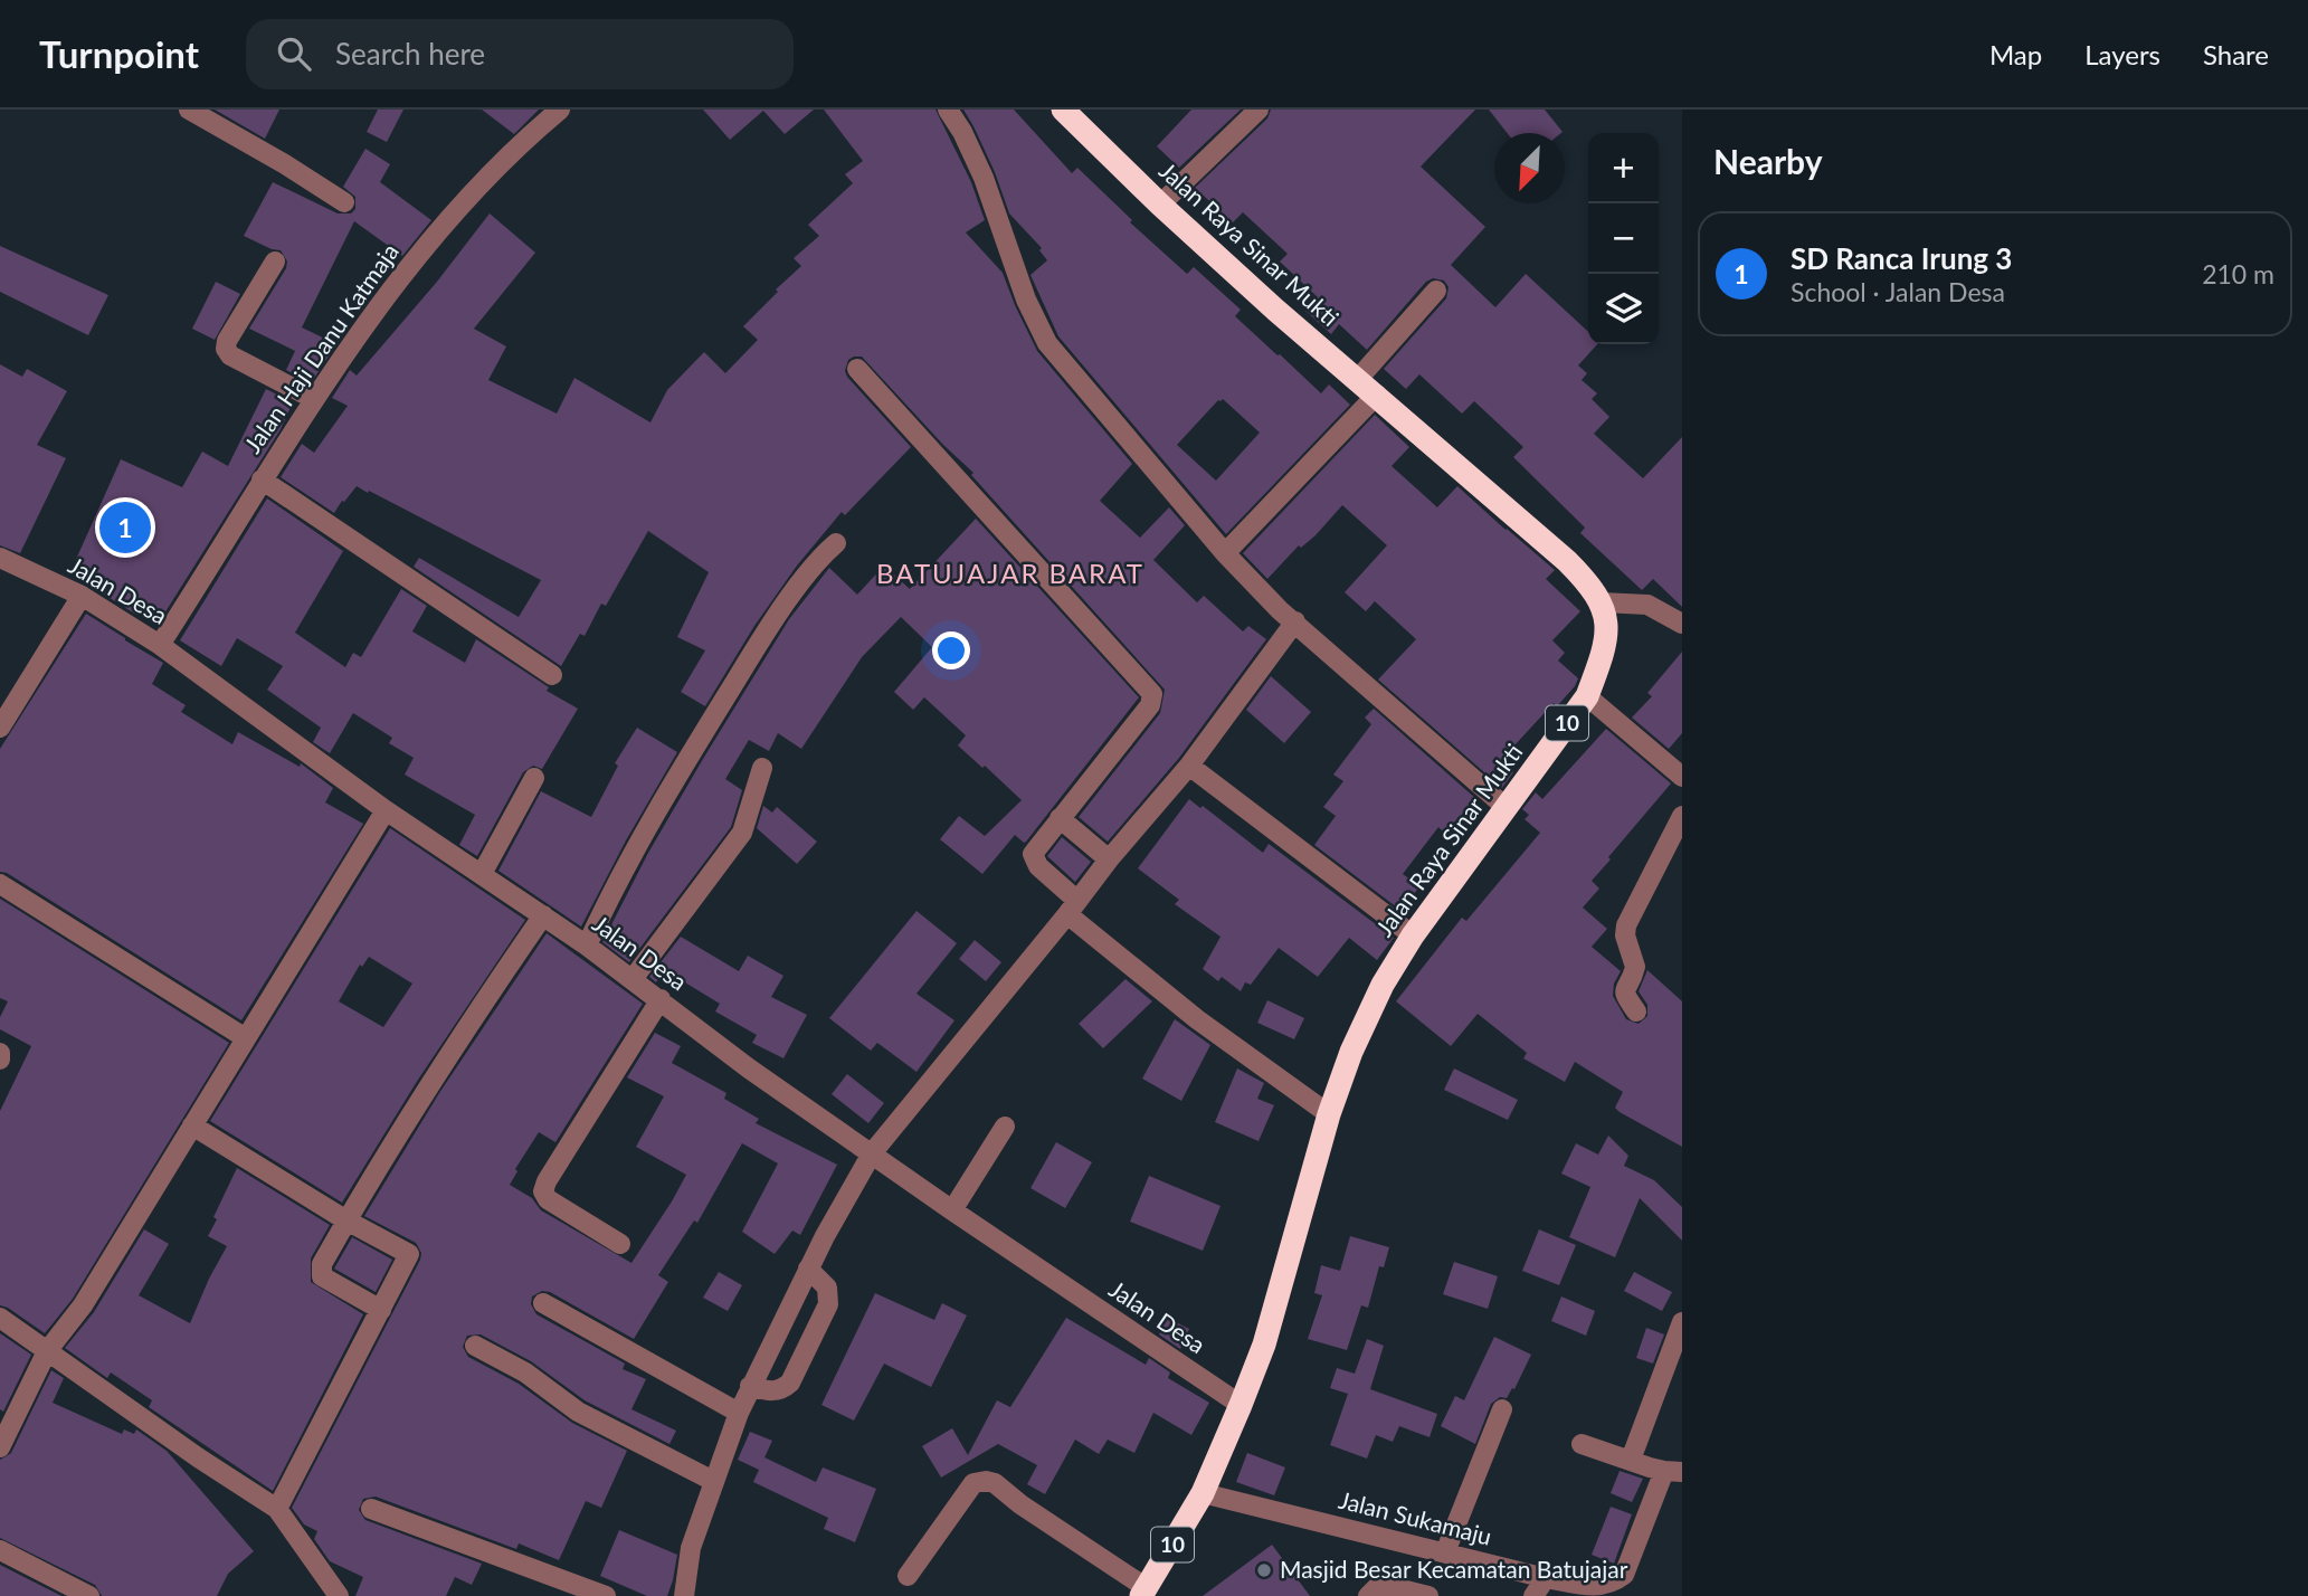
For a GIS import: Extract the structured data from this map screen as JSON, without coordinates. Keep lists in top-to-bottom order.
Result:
{
  "streets": {
    "highway": ["Jalan Raya Sinar Mukti", "10"],
    "street": ["Jalan Haji Danu Katmaja", "Jalan Desa", "Jalan Sukamaju"]
  },
  "crossings": [
    ["Jalan Raya Sinar Mukti", "Jalan Desa"],
    ["Jalan Raya Sinar Mukti", "10"],
    ["Jalan Raya Sinar Mukti", "Jalan Sukamaju"],
    ["Jalan Haji Danu Katmaja", "Jalan Desa"],
    ["10", "Jalan Sukamaju"]
  ],
  "districts": ["BATUJAJAR BARAT"],
  "places": ["Masjid Besar Kecamatan Batujajar"],
  "north": "bottom left",
  "page": {
    "header": "Turnpoint",
    "search": "Search here",
    "nav": ["Map", "Layers", "Share"],
    "heading": "Nearby",
    "map_buttons": ["+", "−"],
    "list": [
      {
        "mark": "1",
        "name": "SD Ranca Irung 3",
        "note": "School · Jalan Desa",
        "value": "210 m"
      }
    ],
    "pins": "1"
  }
}
